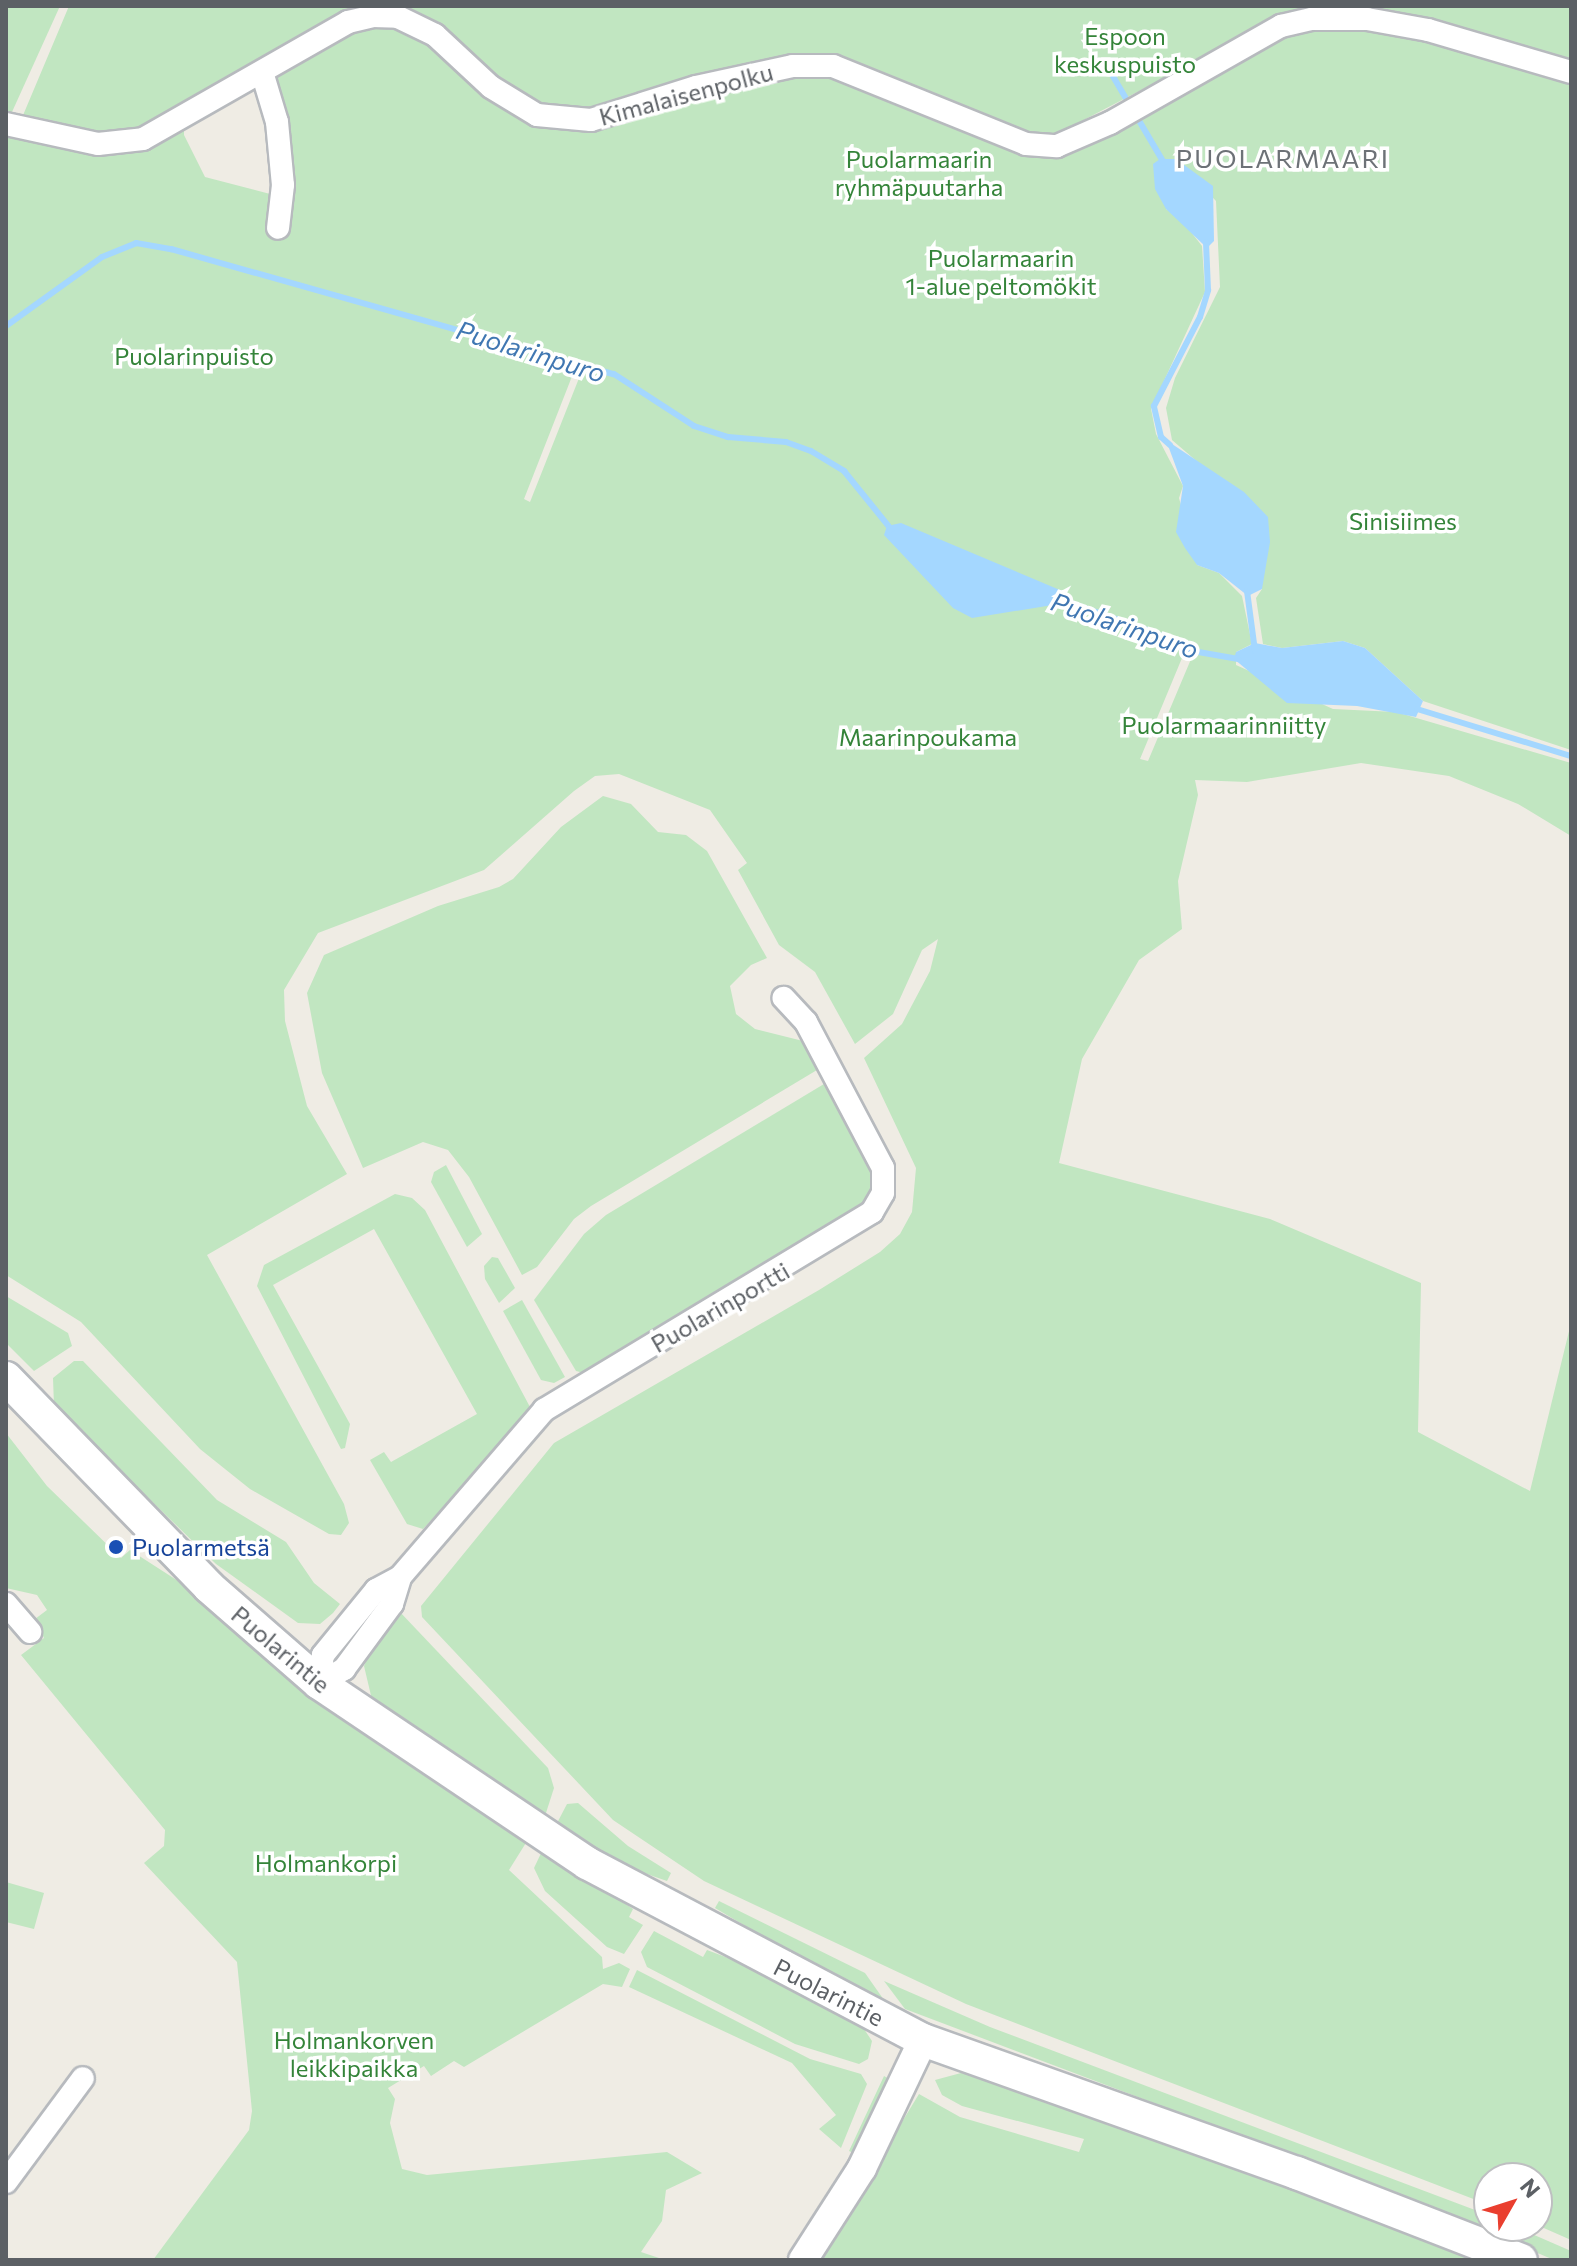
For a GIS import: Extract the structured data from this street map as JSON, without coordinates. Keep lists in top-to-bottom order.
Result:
{
  "streets": {
    "main road": ["Puolarintie"],
    "street": ["Kimalaisenpolku", "Puolarinportti"]
  },
  "crossings": [
    ["Puolarinportti", "Puolarintie"]
  ],
  "districts": ["PUOLARMAARI"],
  "water": ["Puolarinpuro"],
  "parks": [
    "Espoon keskuspuisto",
    "Puolarmaarin ryhmäpuutarha",
    "Puolarmaarin 1-alue peltomökit",
    "Puolarinpuisto",
    "Sinisiimes",
    "Puolarmaarinniitty",
    "Maarinpoukama",
    "Holmankorpi",
    "Holmankorven leikkipaikka"
  ],
  "places": ["Puolarmetsä"],
  "north": "top right"
}
